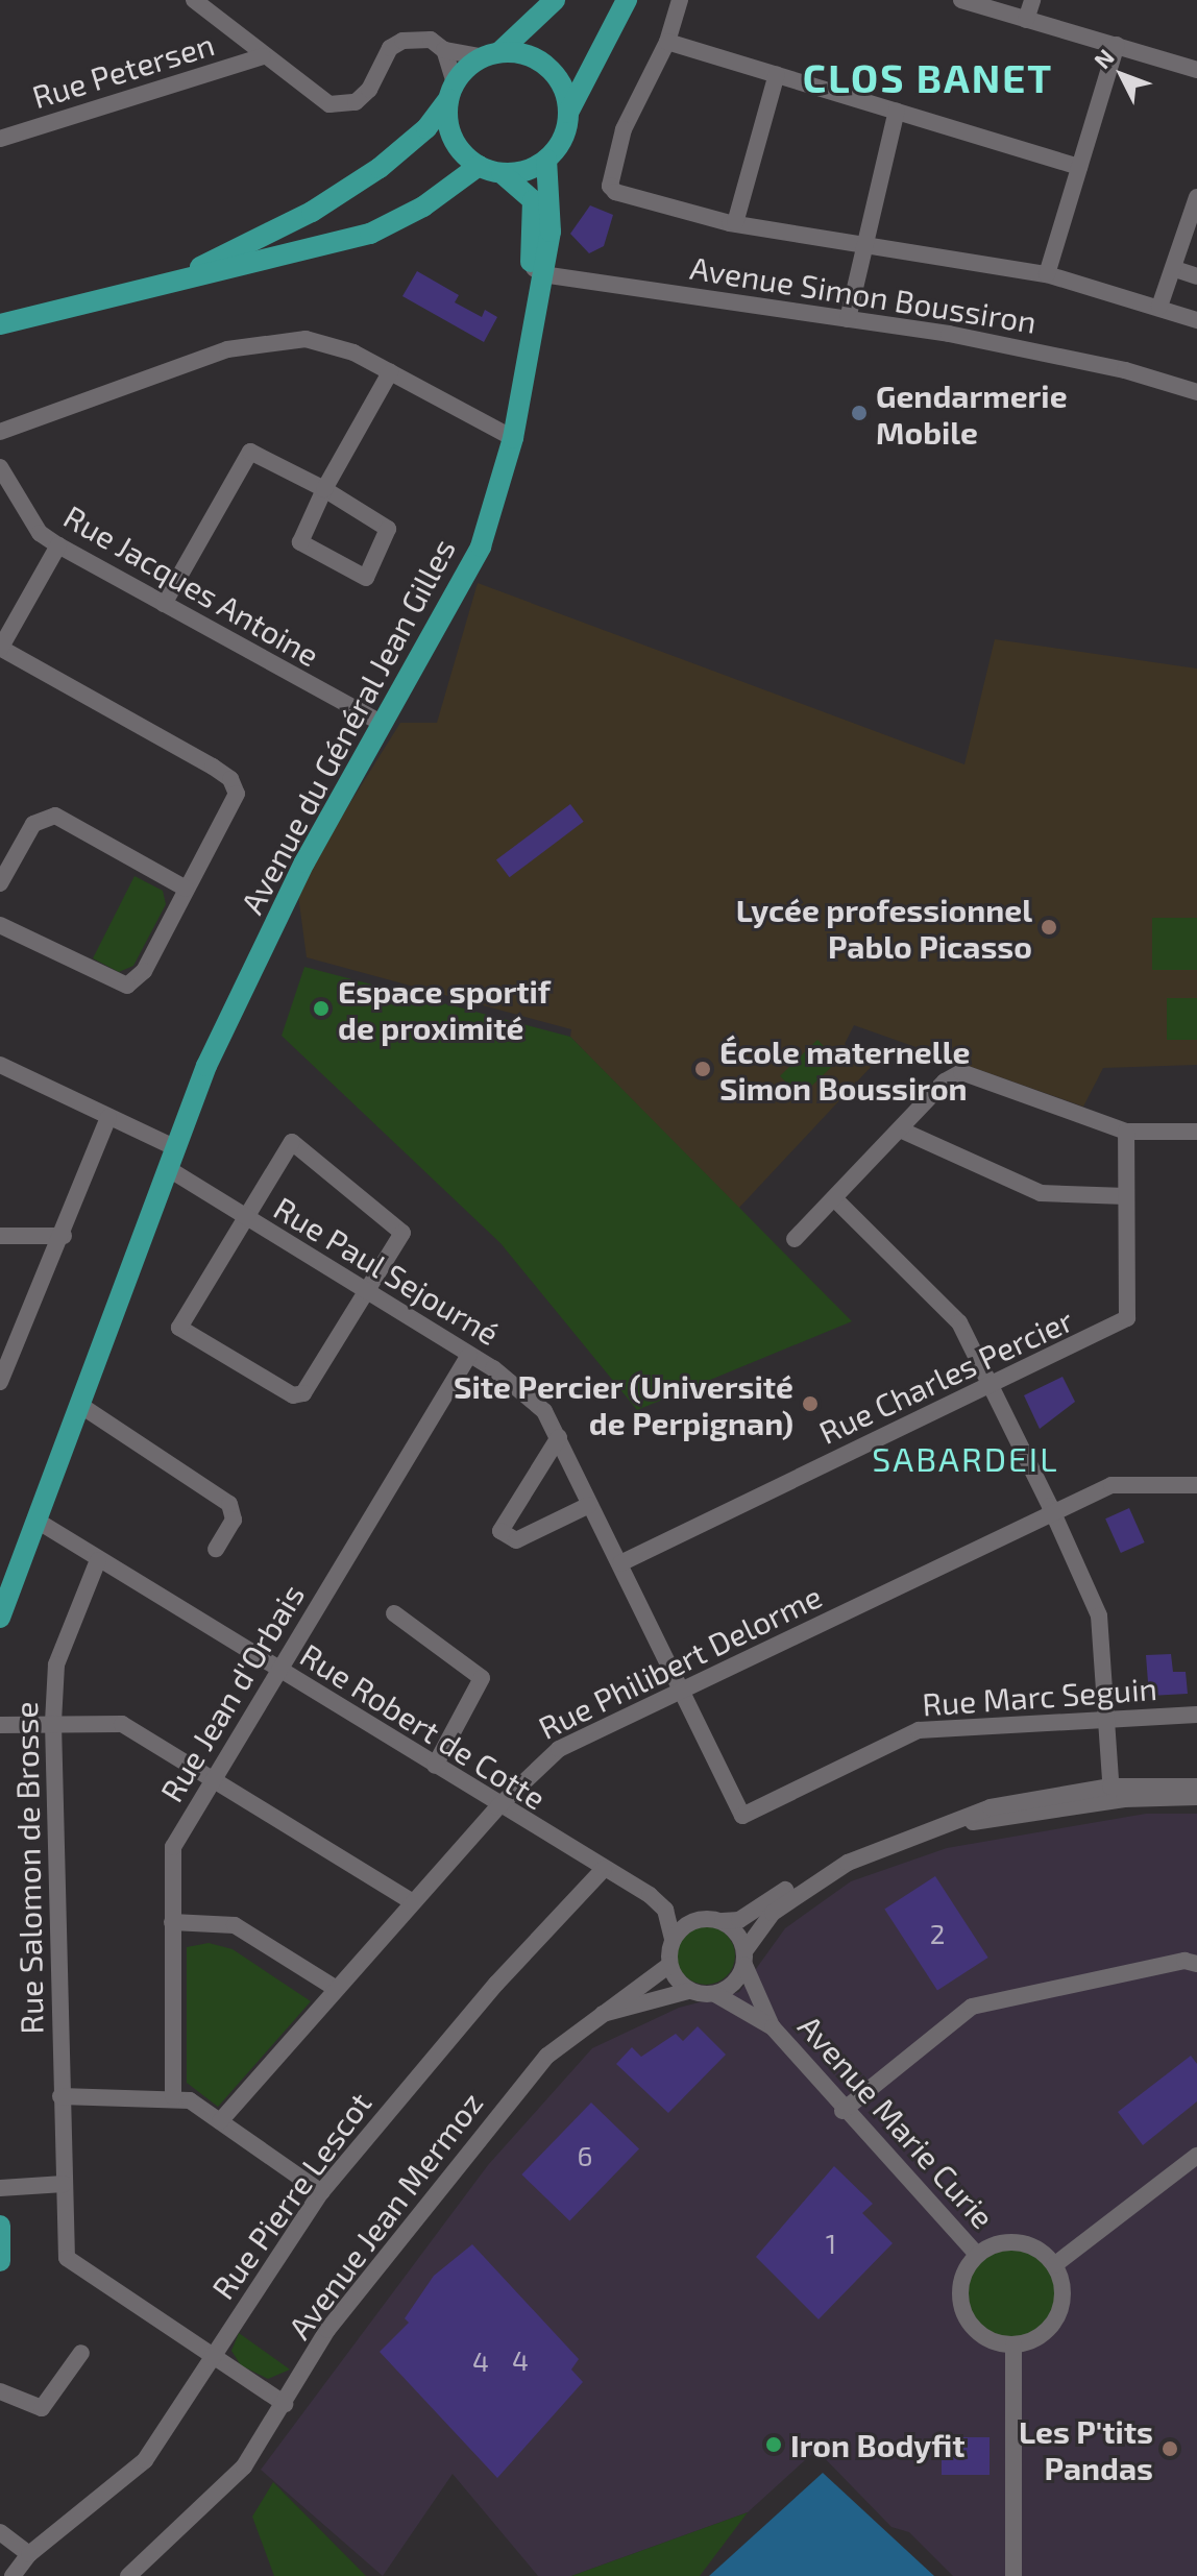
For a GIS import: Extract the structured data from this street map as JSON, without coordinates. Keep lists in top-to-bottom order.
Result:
{
  "streets": {
    "main road": ["Avenue du Général Jean Gilles"],
    "street": [
      "Rue Petersen",
      "Avenue Simon Boussiron",
      "Rue Jacques Antoine",
      "Rue Paul Sejourné",
      "Rue Charles Percier",
      "Rue Philibert Delorme",
      "Rue Jean d'Orbais",
      "Rue Marc Seguin",
      "Rue Robert de Cotte",
      "Rue Salomon de Brosse",
      "Avenue Marie Curie",
      "Rue Pierre Lescot",
      "Avenue Jean Mermoz"
    ]
  },
  "crossings": [
    ["Avenue Simon Boussiron", "Avenue du Général Jean Gilles"],
    ["Rue Jacques Antoine", "Avenue du Général Jean Gilles"],
    ["Avenue du Général Jean Gilles", "Rue Paul Sejourné"],
    ["Avenue du Général Jean Gilles", "Rue Robert de Cotte"],
    ["Rue Paul Sejourné", "Rue Charles Percier"],
    ["Rue Paul Sejourné", "Rue Philibert Delorme"],
    ["Rue Paul Sejourné", "Rue Jean d'Orbais"],
    ["Rue Paul Sejourné", "Rue Marc Seguin"],
    ["Rue Philibert Delorme", "Rue Marc Seguin"],
    ["Rue Philibert Delorme", "Rue Robert de Cotte"],
    ["Rue Jean d'Orbais", "Rue Robert de Cotte"],
    ["Rue Robert de Cotte", "Rue Salomon de Brosse"],
    ["Rue Robert de Cotte", "Avenue Marie Curie"],
    ["Rue Robert de Cotte", "Rue Pierre Lescot"],
    ["Rue Robert de Cotte", "Avenue Jean Mermoz"],
    ["Rue Salomon de Brosse", "Rue Pierre Lescot"],
    ["Rue Salomon de Brosse", "Avenue Jean Mermoz"],
    ["Avenue Marie Curie", "Avenue Jean Mermoz"]
  ],
  "districts": ["CLOS BANET", "SABARDEIL"],
  "places": [
    "Gendarmerie Mobile",
    "Lycée professionnel Pablo Picasso",
    "Espace sportif de proximité",
    "École maternelle Simon Boussiron",
    "Site Percier (Université de Perpignan)",
    "Iron Bodyfit",
    "Les P'tits Pandas"
  ],
  "house_numbers": [
    "2",
    "6",
    "1",
    "4",
    "4"
  ],
  "north": "top left"
}
